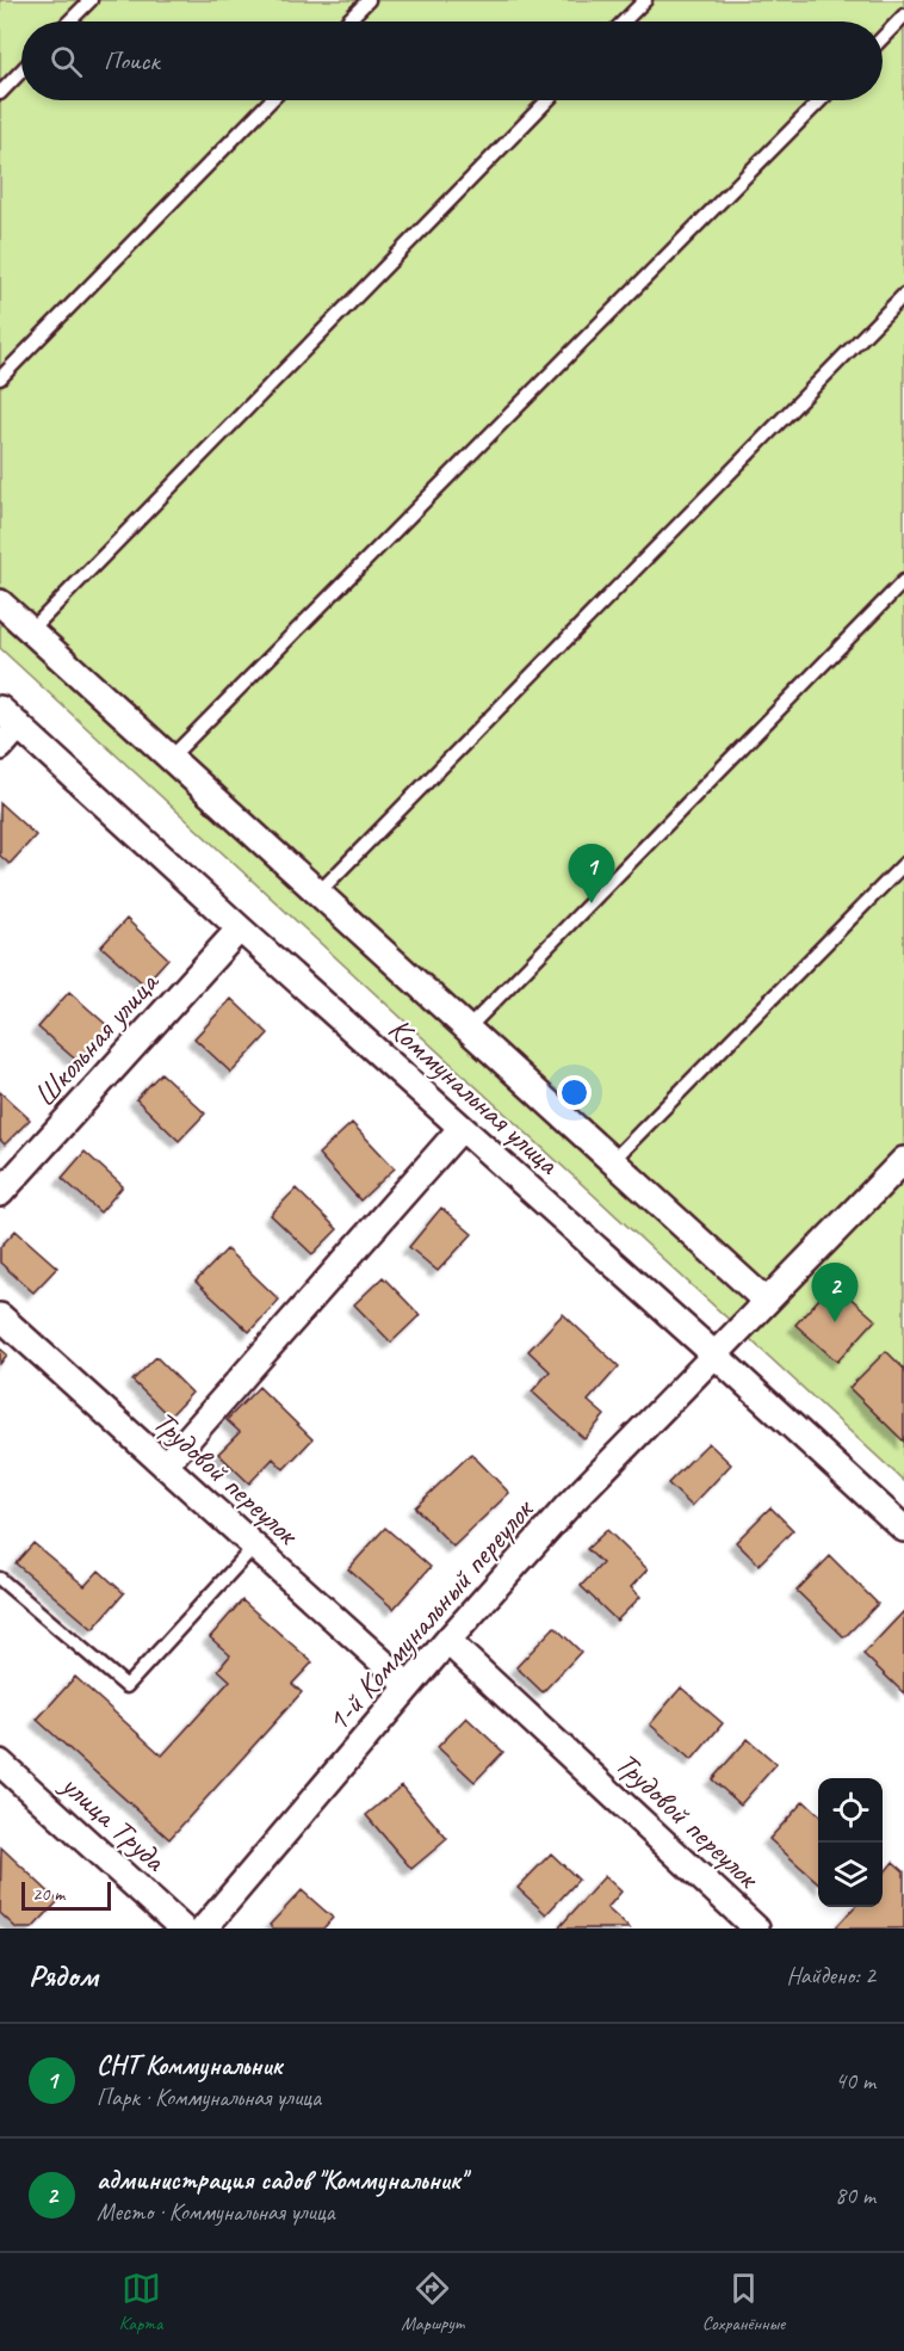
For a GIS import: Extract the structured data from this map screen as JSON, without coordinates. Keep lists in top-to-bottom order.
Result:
{
  "streets": {
    "street": [
      "Школьная улица",
      "Коммунальная улица",
      "Трудовой переулок",
      "1-й Коммунальный переулок",
      "улица Труда"
    ]
  },
  "crossings": [
    ["Школьная улица", "Коммунальная улица"],
    ["Коммунальная улица", "1-й Коммунальный переулок"],
    ["Трудовой переулок", "1-й Коммунальный переулок"]
  ],
  "scale_bar": "20 m",
  "page": {
    "search": "Поиск",
    "pins": ["1", "2"],
    "scale": "20 m",
    "heading": ["Рядом", "Найдено: 2"],
    "list": [
      {
        "mark": "1",
        "name": "СНТ Коммунальник",
        "note": "Парк · Коммунальная улица",
        "value": "40 m"
      },
      {
        "mark": "2",
        "name": "администрация садов \"Коммунальник\"",
        "note": "Место · Коммунальная улица",
        "value": "80 m"
      }
    ],
    "nav": ["Карта", "Маршрут", "Сохранённые"]
  }
}
